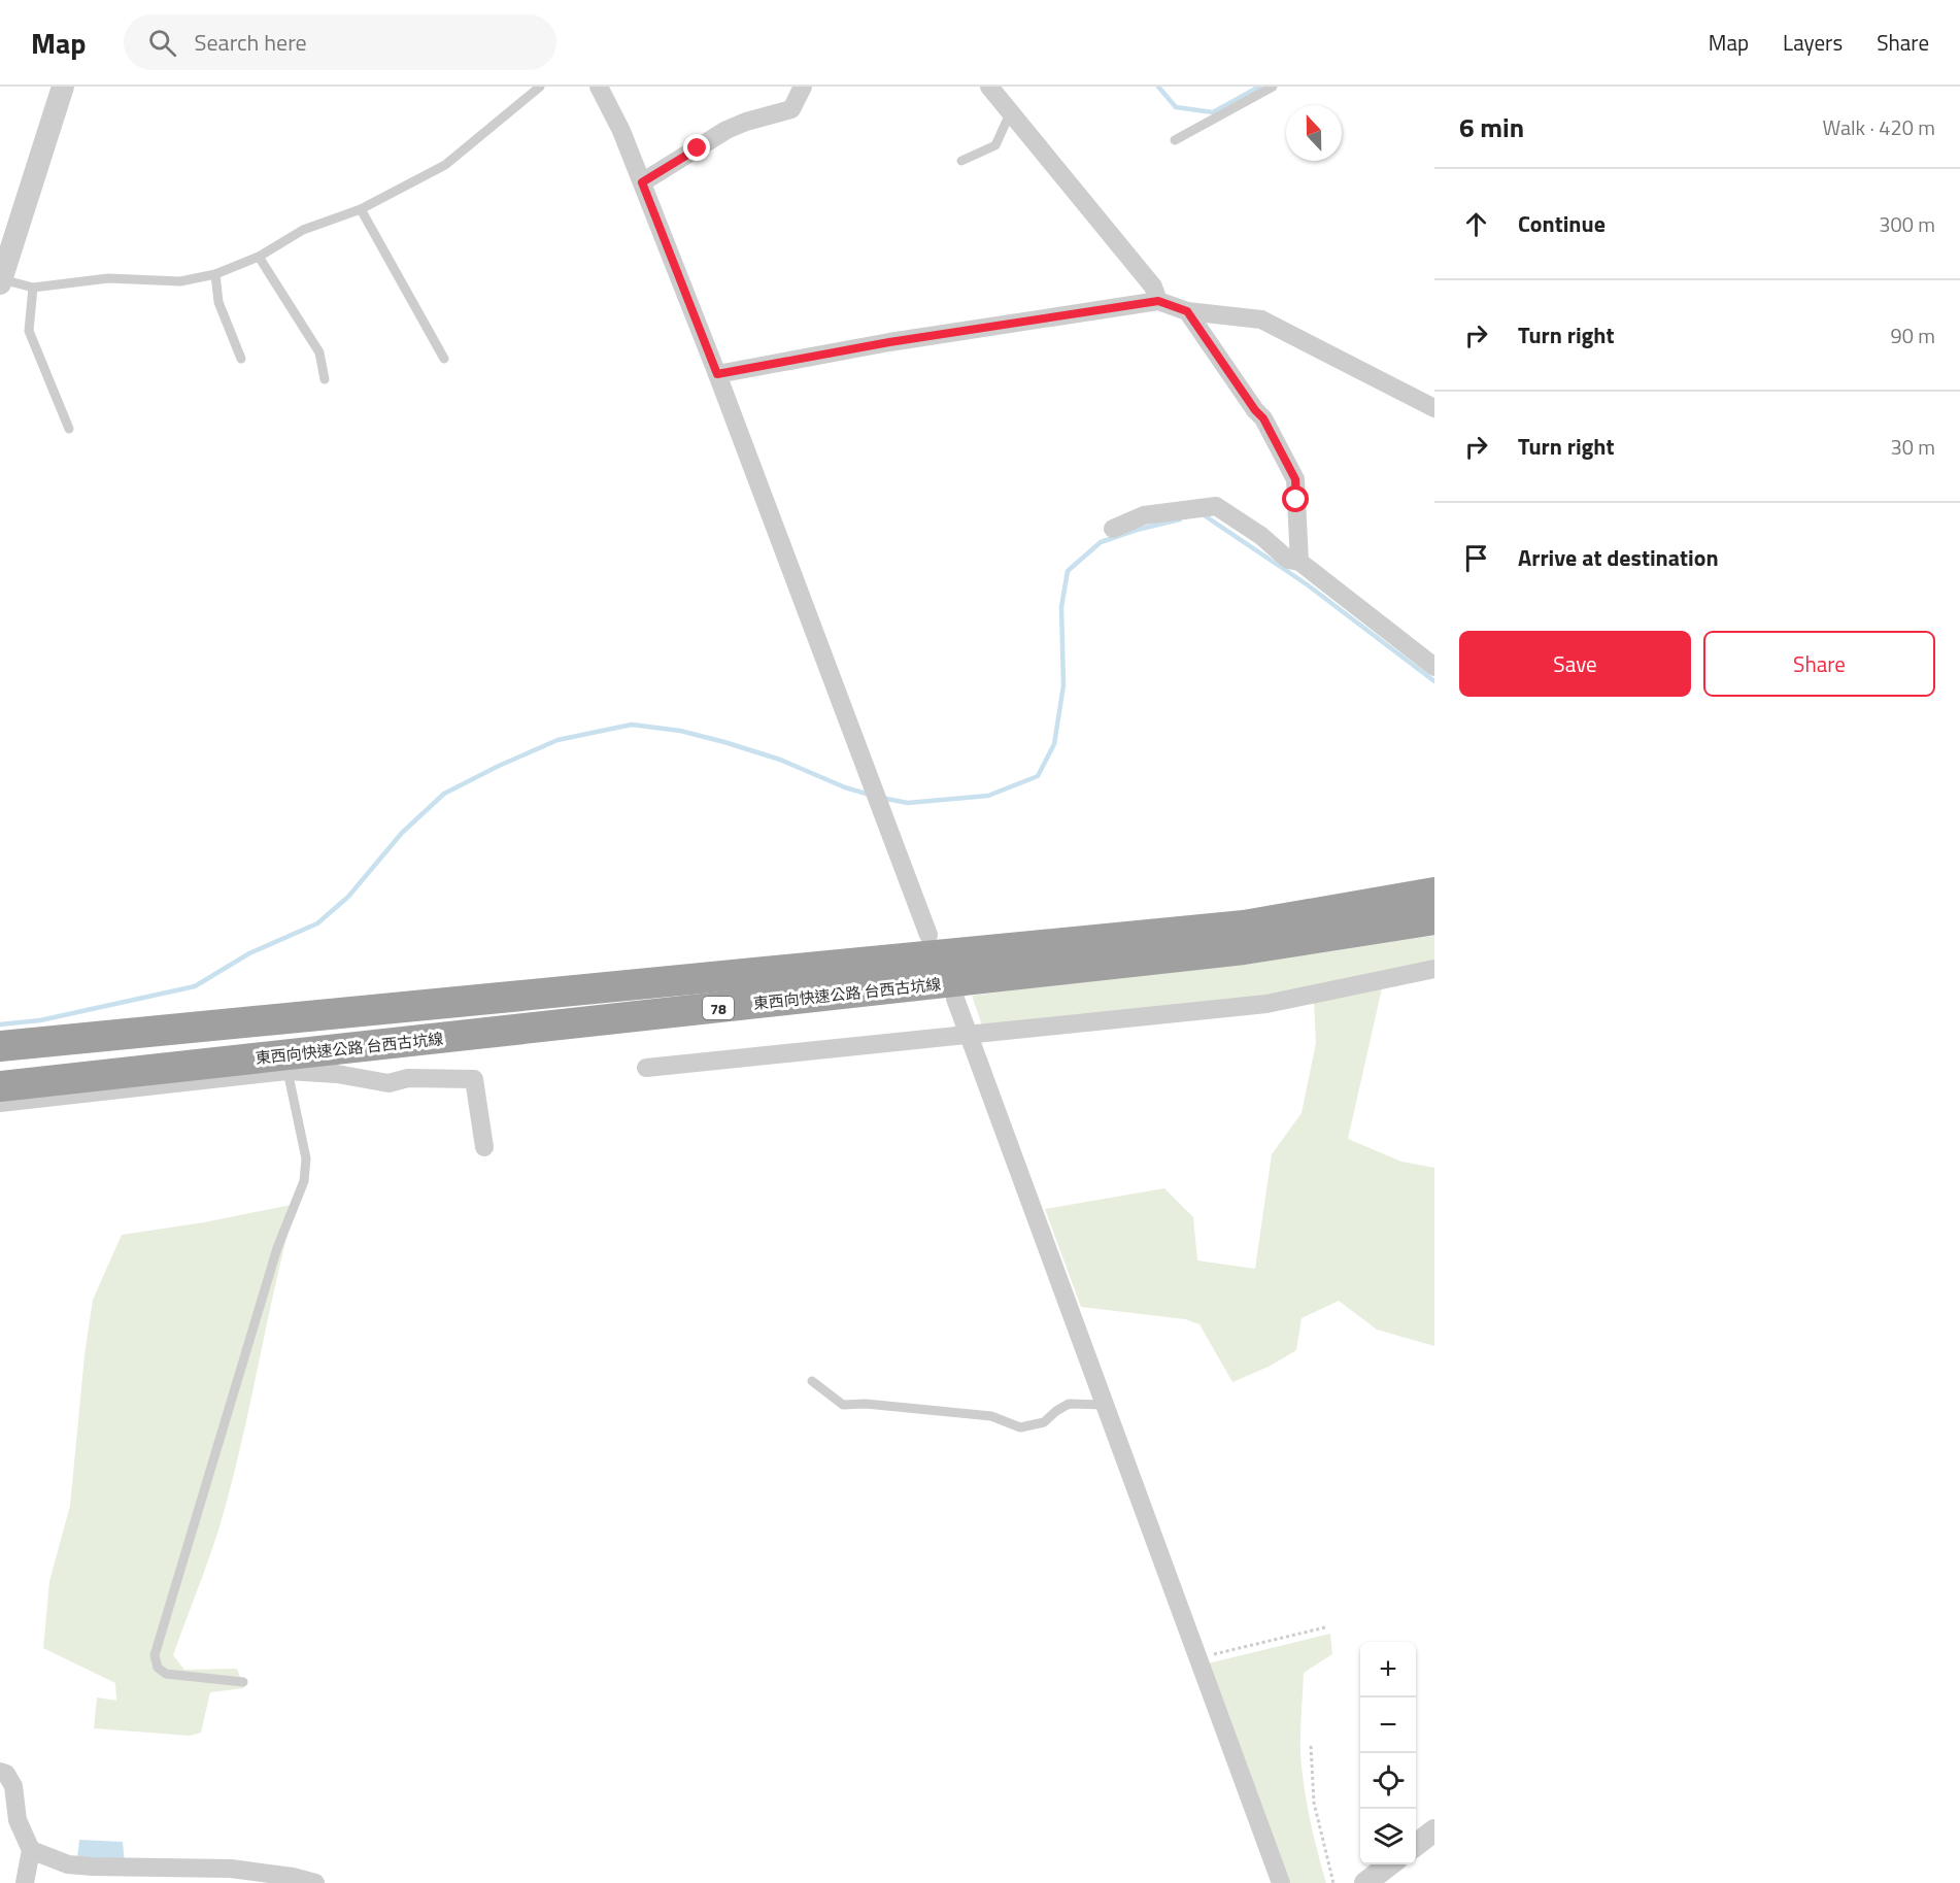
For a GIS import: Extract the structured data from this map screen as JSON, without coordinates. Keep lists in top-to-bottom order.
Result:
{
  "streets": {
    "highway": ["東西向快速公路 台西古坑線", "78"]
  },
  "north": "top",
  "page": {
    "header": "Map",
    "search": "Search here",
    "nav": ["Map", "Layers", "Share"],
    "heading": ["6 min", "Walk · 420 m"],
    "list": [
      ["Continue", "300 m"],
      ["Turn right", "90 m"],
      ["Turn right", "30 m"],
      "Arrive at destination"
    ],
    "buttons": ["Save", "Share"],
    "map_buttons": ["+", "−"]
  }
}
